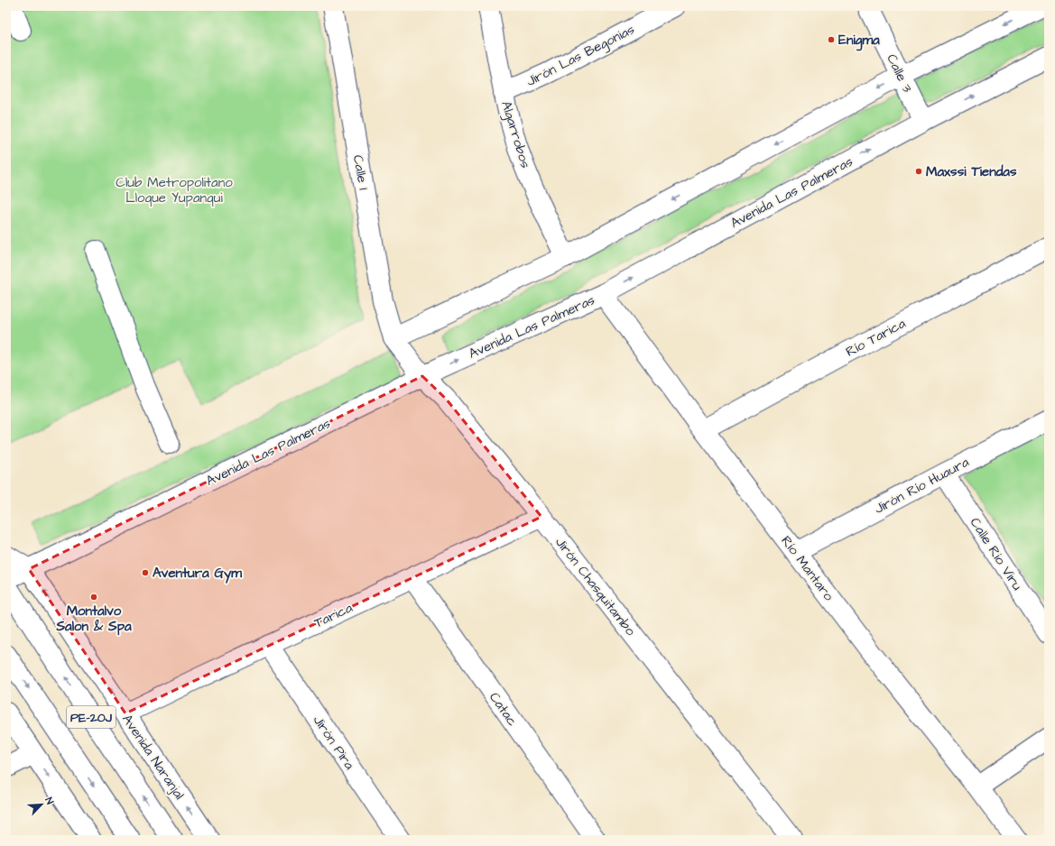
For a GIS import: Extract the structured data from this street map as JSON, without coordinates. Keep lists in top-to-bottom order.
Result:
{
  "streets": {
    "main road": [
      "Jirón Las Begonias",
      "Calle 3",
      "Algarrobos",
      "Calle 1",
      "Avenida Las Palmeras",
      "Río Tarica",
      "Jirón Río Huaura",
      "Calle Río Viru",
      "Río Mantaro",
      "Jirón Chasquitambo",
      "Tarica",
      "Catac",
      "PE-20J",
      "Jirón Pira",
      "Avenida Naranjal"
    ]
  },
  "crossings": [
    ["Jirón Las Begonias", "Algarrobos"],
    ["Calle 3", "Avenida Las Palmeras"],
    ["Calle 1", "Jirón Chasquitambo"],
    ["Avenida Las Palmeras", "Río Mantaro"],
    ["Avenida Las Palmeras", "Jirón Chasquitambo"],
    ["Avenida Las Palmeras", "Avenida Naranjal"],
    ["Río Tarica", "Río Mantaro"],
    ["Jirón Río Huaura", "Calle Río Viru"],
    ["Jirón Río Huaura", "Río Mantaro"],
    ["Jirón Chasquitambo", "Tarica"],
    ["Tarica", "Catac"],
    ["Tarica", "Jirón Pira"],
    ["Tarica", "Avenida Naranjal"]
  ],
  "parks": ["Club Metropolitano Lloque Yupanqui"],
  "places": [
    "Enigma",
    "Maxssi Tiendas",
    "Aventura Gym",
    "Montalvo Salon & Spa"
  ],
  "north": "top right"
}
